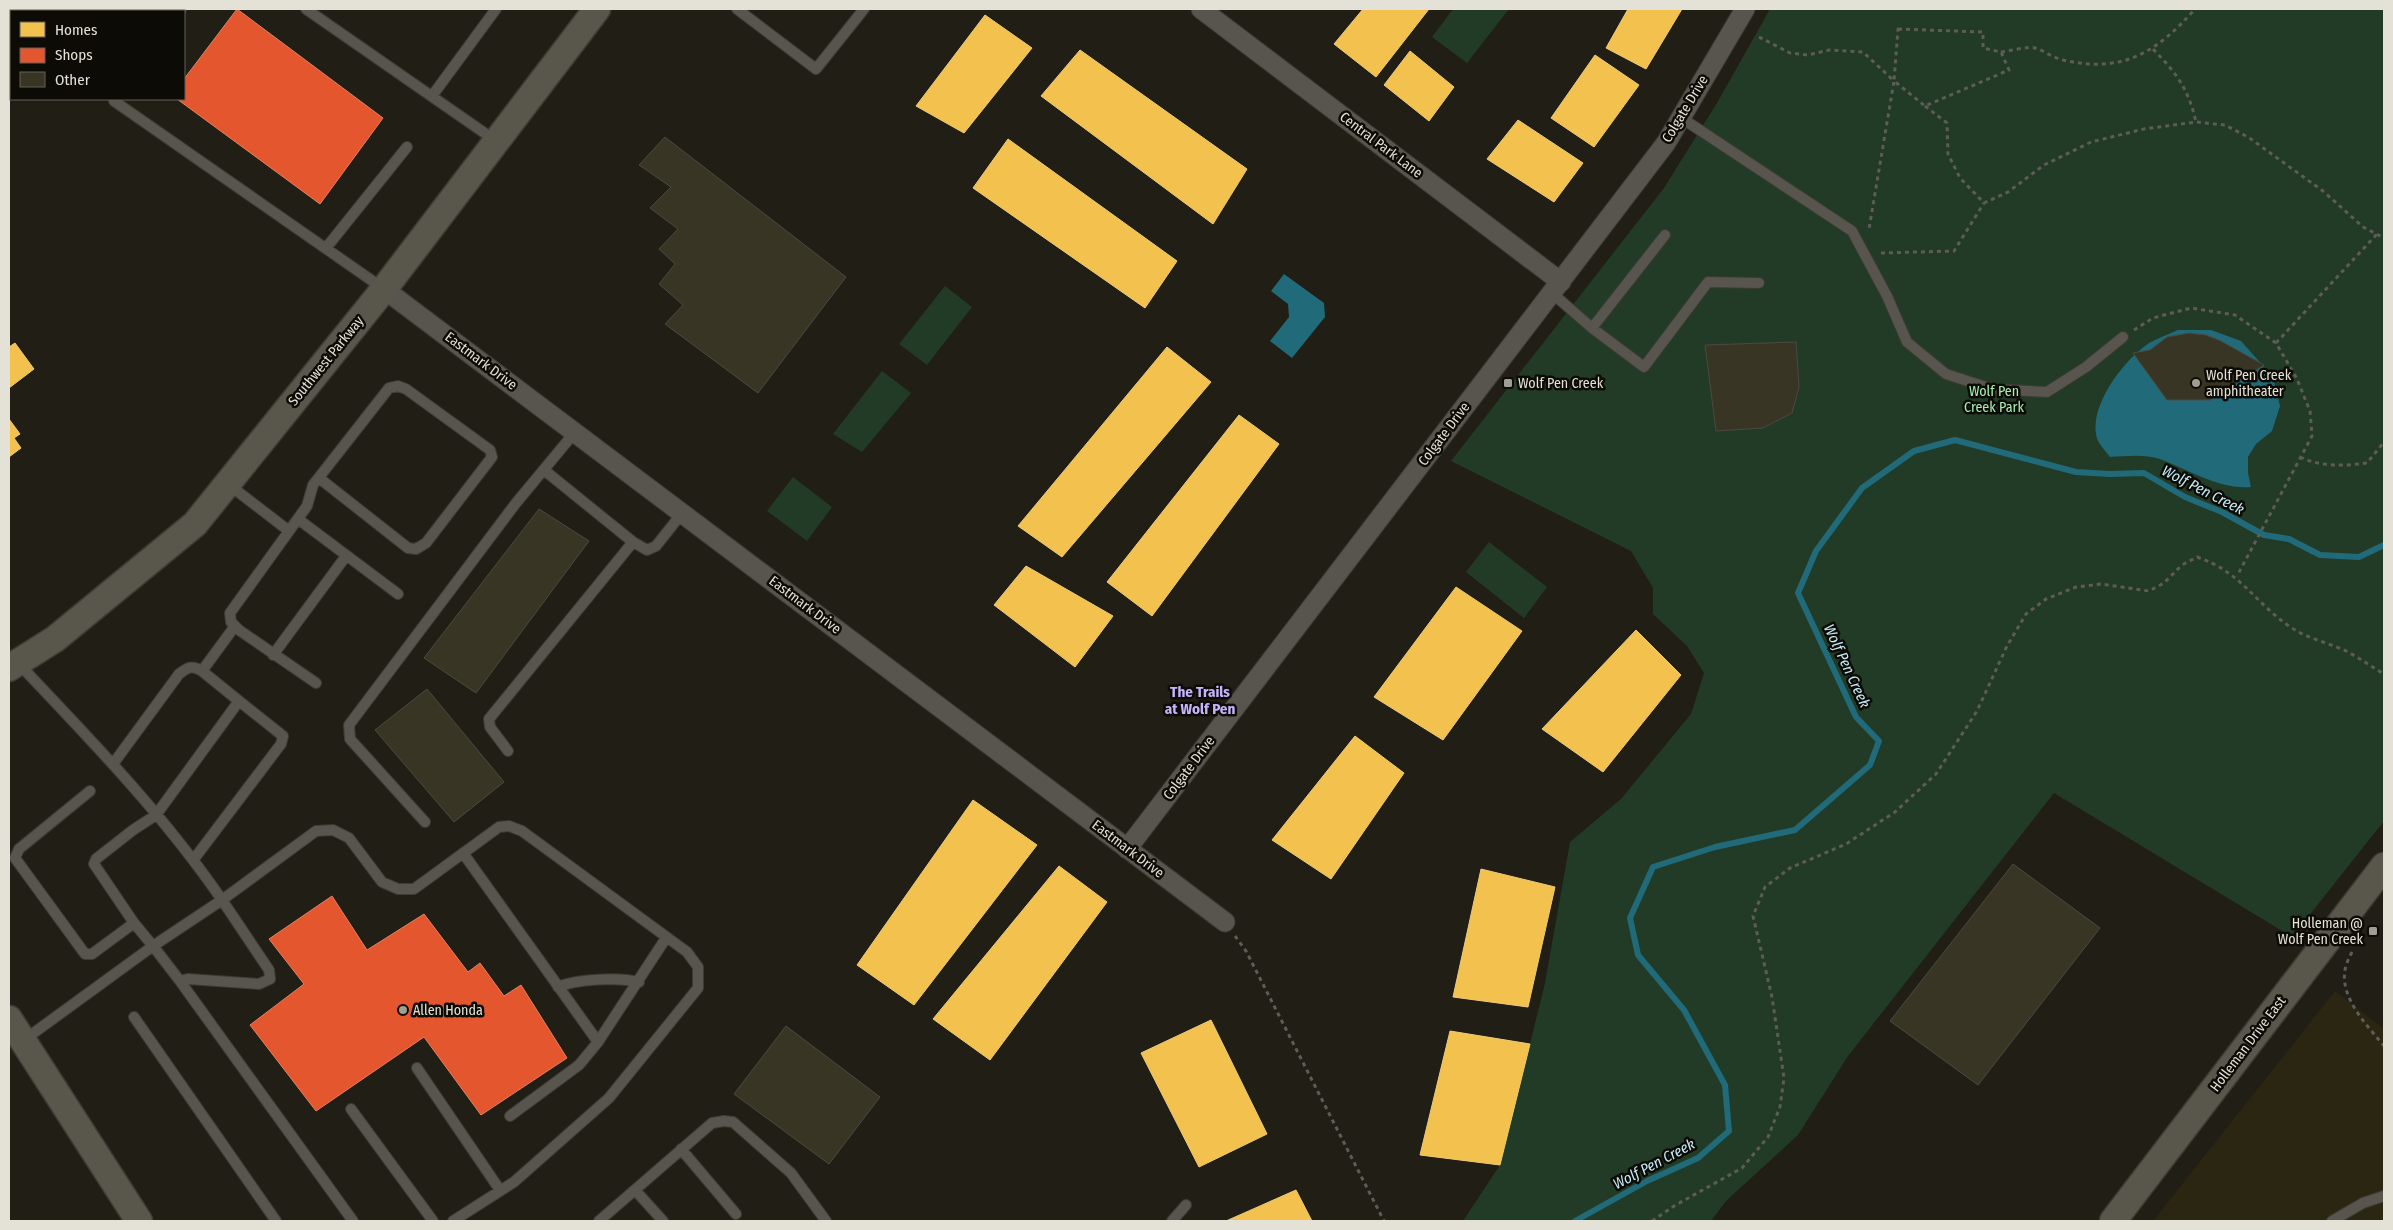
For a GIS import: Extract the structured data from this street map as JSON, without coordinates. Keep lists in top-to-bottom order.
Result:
{
  "streets": {
    "main road": ["Southwest Parkway", "Holleman Drive East"],
    "street": ["Colgate Drive", "Central Park Lane", "Eastmark Drive"]
  },
  "crossings": [
    ["Colgate Drive", "Central Park Lane"],
    ["Colgate Drive", "Eastmark Drive"],
    ["Southwest Parkway", "Eastmark Drive"]
  ],
  "districts": ["The Trails at Wolf Pen"],
  "water": ["Wolf Pen Creek"],
  "parks": ["Wolf Pen Creek Park"],
  "places": {
    "transit": ["Wolf Pen Creek", "Holleman @ Wolf Pen Creek"],
    "other": ["Wolf Pen Creek amphitheater", "Allen Honda"]
  },
  "legend": ["Homes", "Shops", "Other"]
}
